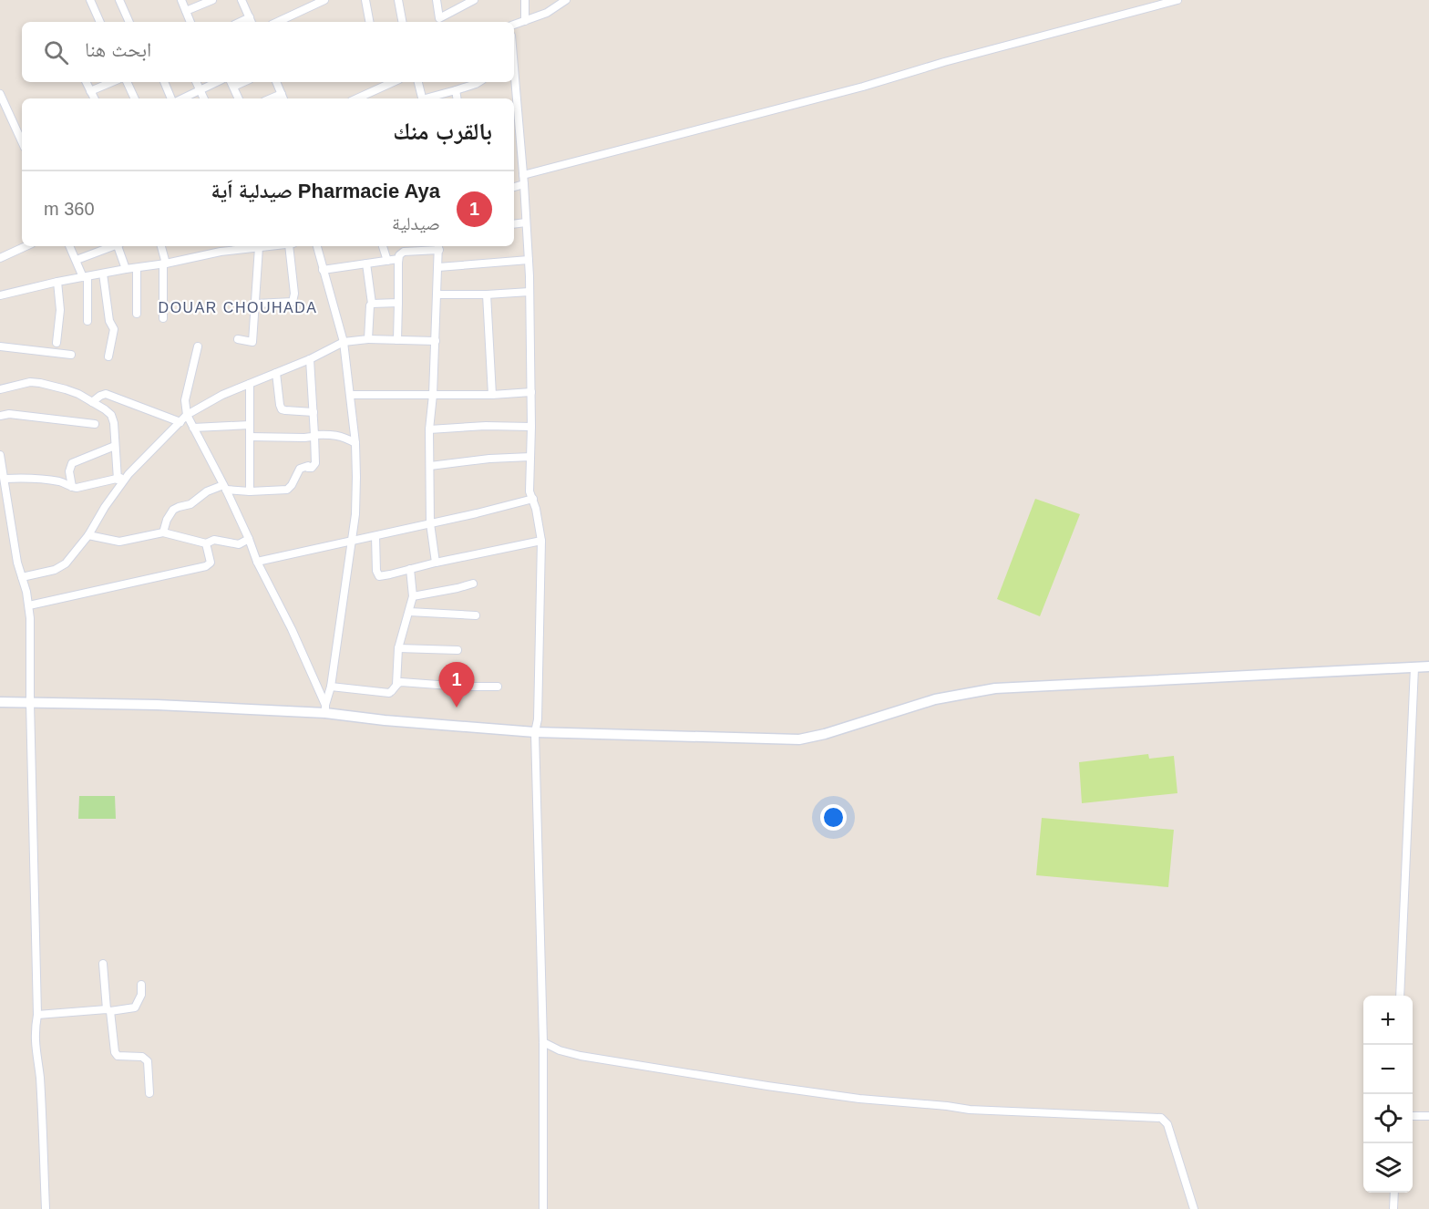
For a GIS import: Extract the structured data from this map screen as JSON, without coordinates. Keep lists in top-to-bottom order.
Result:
{
  "districts": ["DOUAR CHOUHADA"],
  "page": {
    "search": "ابحث هنا",
    "heading": "بالقرب منك",
    "list": [
      {
        "mark": "1",
        "name": "Pharmacie Aya صيدلية اَية",
        "note": "صيدلية",
        "value": "360 m"
      }
    ],
    "pins": "1",
    "map_buttons": ["+", "−"]
  }
}
